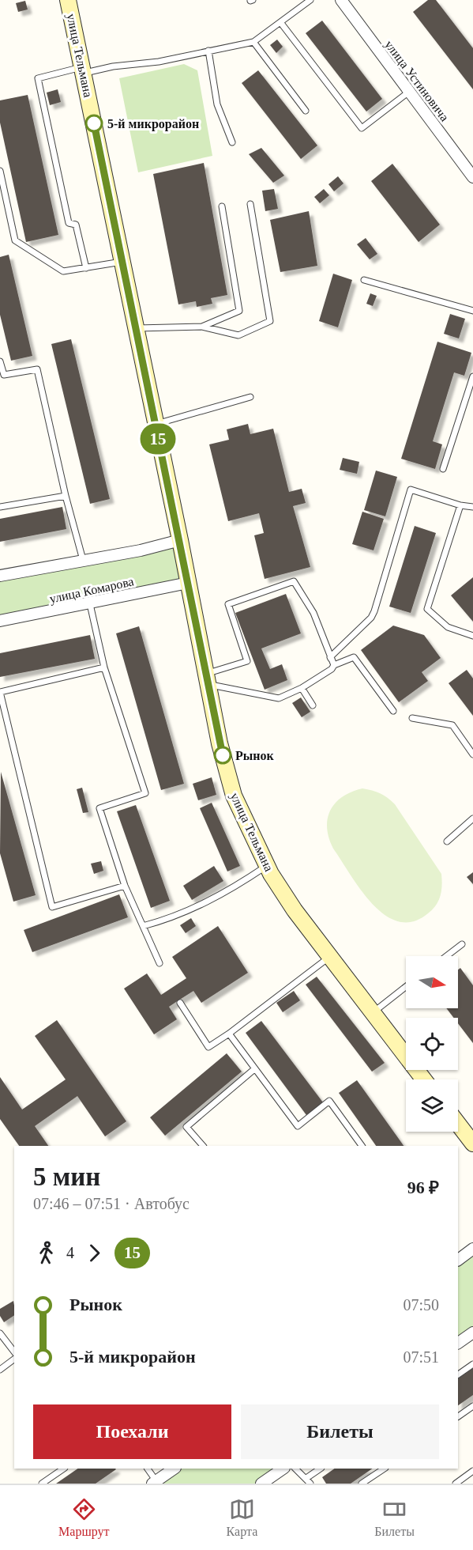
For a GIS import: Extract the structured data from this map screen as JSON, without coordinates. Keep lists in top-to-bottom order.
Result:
{
  "streets": {
    "main road": ["улица Тельмана"],
    "street": ["улица Устиновича", "улица Комарова"]
  },
  "crossings": [
    ["улица Тельмана", "улица Комарова"]
  ],
  "places": ["5-й микрорайон", "Рынок"],
  "lines": ["bus line 15"],
  "north": "right",
  "page": {
    "on_map": "15",
    "heading": ["5 мин", "07:46 – 07:51 · Автобус", "96 ₽"],
    "legs": ["4", "15"],
    "list": [
      {
        "name": "Рынок",
        "value": "07:50"
      },
      {
        "name": "5-й микрорайон",
        "value": "07:51"
      }
    ],
    "buttons": ["Поехали", "Билеты"],
    "tabs": ["Маршрут", "Карта", "Билеты"]
  }
}
